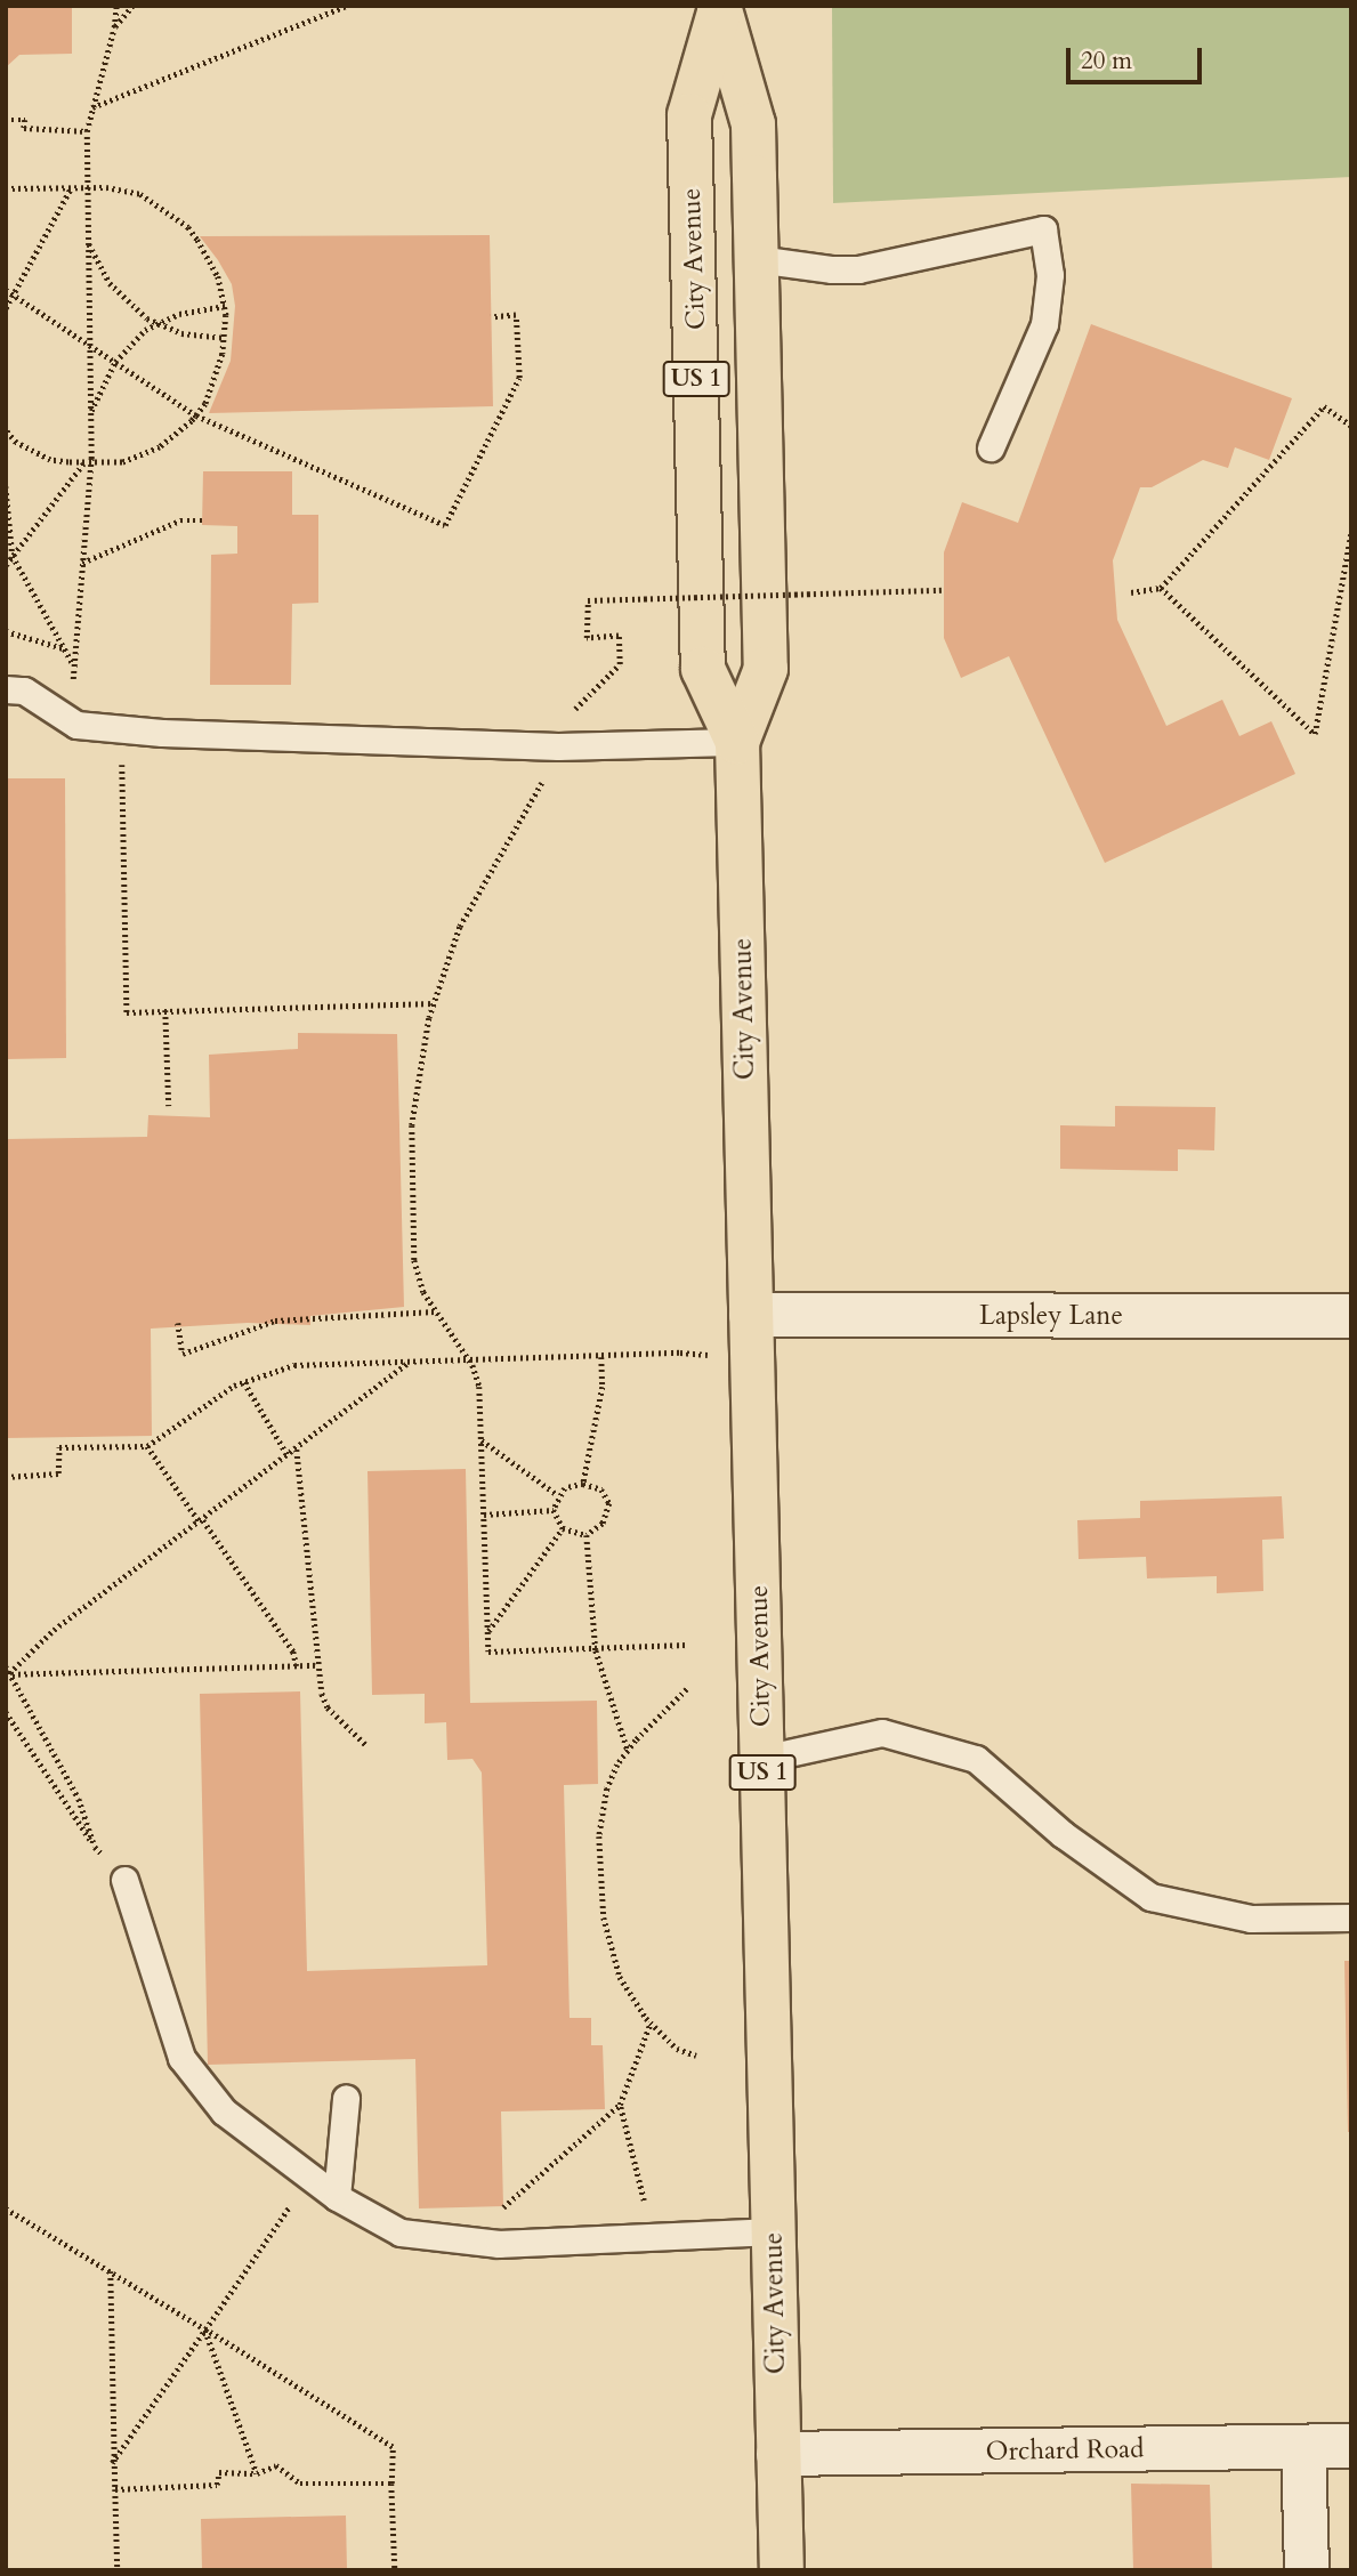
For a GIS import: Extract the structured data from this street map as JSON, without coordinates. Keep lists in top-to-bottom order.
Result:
{
  "streets": {
    "highway": ["City Avenue", "US 1"],
    "street": ["Lapsley Lane", "Orchard Road"]
  },
  "crossings": [
    ["City Avenue", "Lapsley Lane"],
    ["City Avenue", "Orchard Road"]
  ],
  "scale_bar": "20 m"
}
